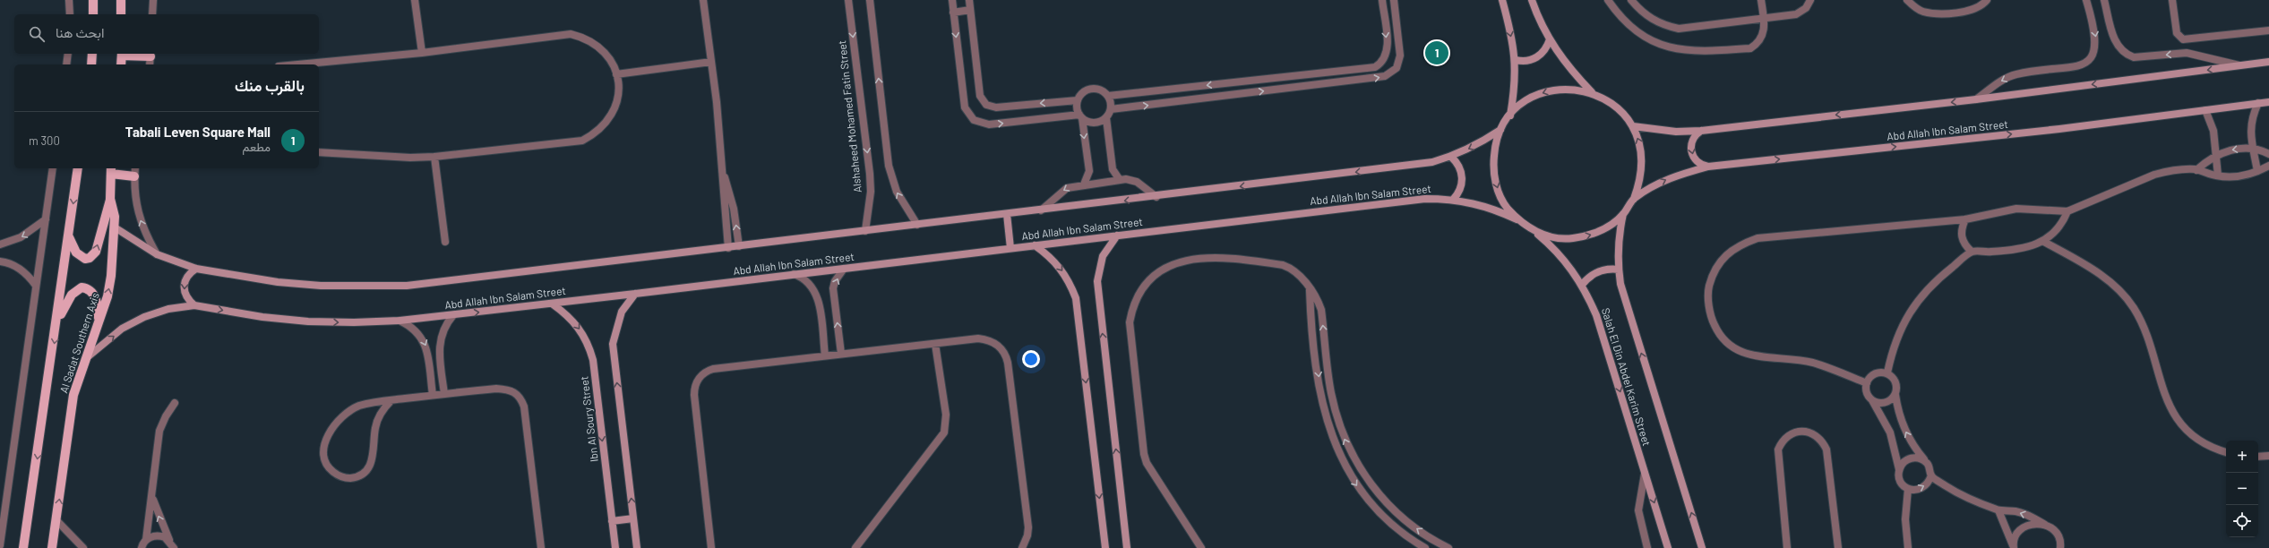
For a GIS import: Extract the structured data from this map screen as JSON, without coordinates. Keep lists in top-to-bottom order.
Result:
{
  "streets": {
    "main road": [
      "Abd Allah Ibn Salam Street",
      "Al Sadat Southern Axis",
      "Salah El Din Abdel Karim Street",
      "Ibn Al Soury Street"
    ],
    "street": ["Alshaheed Mohamed Fatin Street"]
  },
  "crossings": [
    ["Abd Allah Ibn Salam Street", "Al Sadat Southern Axis"],
    ["Abd Allah Ibn Salam Street", "Ibn Al Soury Street"]
  ],
  "page": {
    "search": "ابحث هنا",
    "pins": "1",
    "heading": "بالقرب منك",
    "list": [
      {
        "mark": "1",
        "name": "Tabali Leven Square Mall",
        "note": "مطعم",
        "value": "300 m"
      }
    ],
    "map_buttons": ["+", "−"]
  }
}
